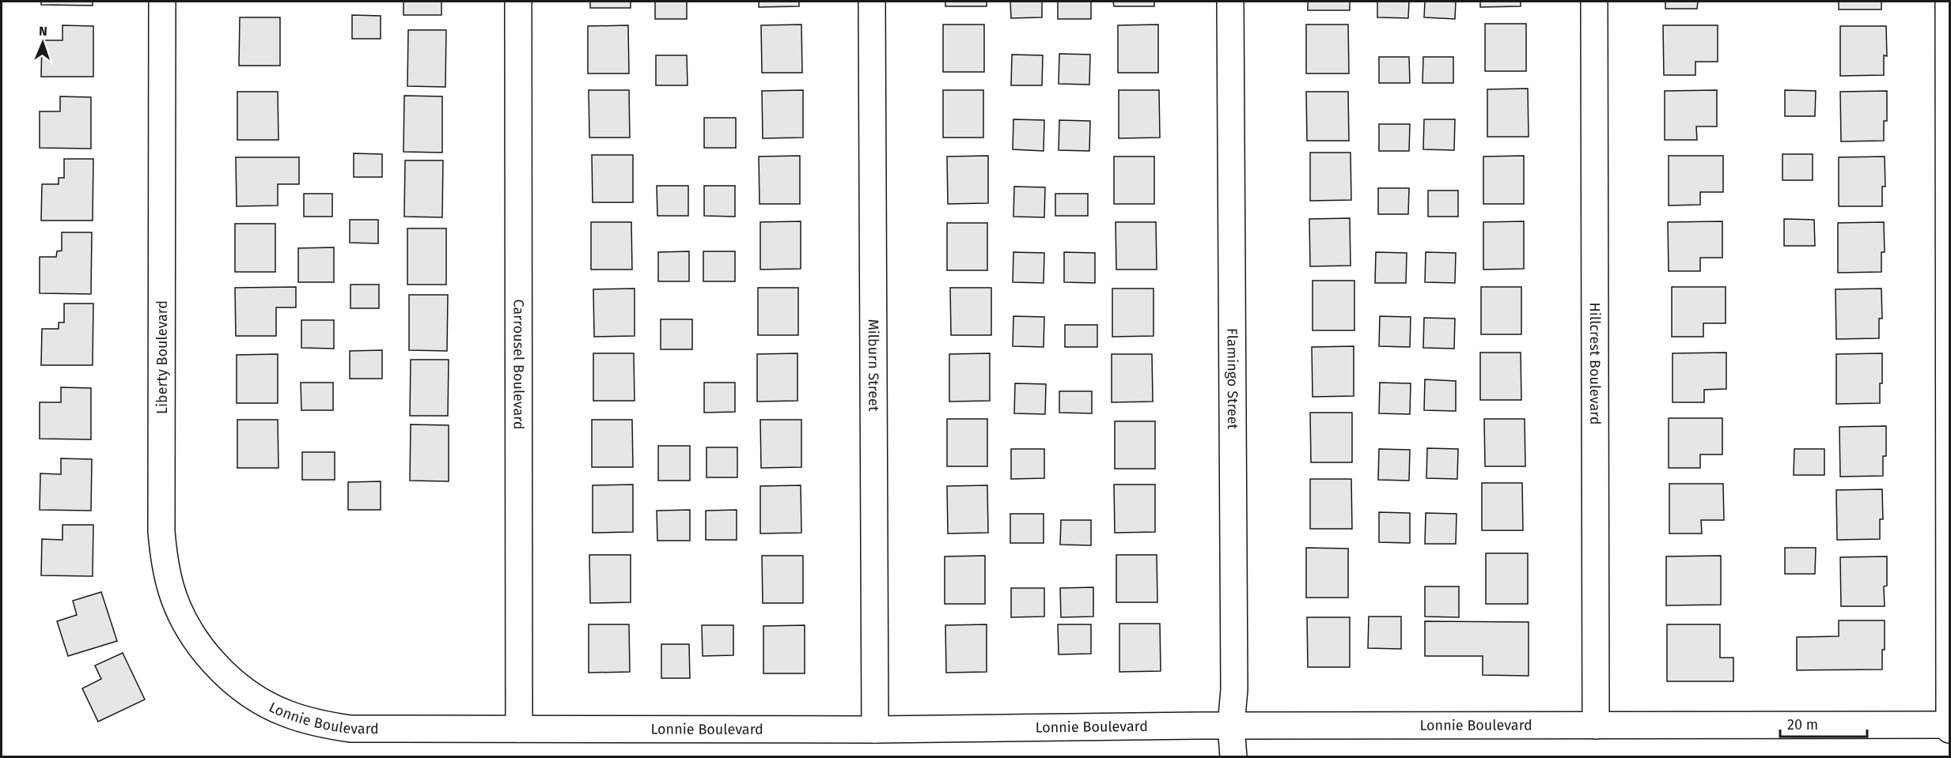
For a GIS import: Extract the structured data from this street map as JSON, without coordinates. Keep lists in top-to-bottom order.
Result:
{
  "streets": {
    "street": [
      "Liberty Boulevard",
      "Hillcrest Boulevard",
      "Carrousel Boulevard",
      "Milburn Street",
      "Flamingo Street",
      "Lonnie Boulevard"
    ]
  },
  "crossings": [
    ["Liberty Boulevard", "Lonnie Boulevard"],
    ["Hillcrest Boulevard", "Lonnie Boulevard"],
    ["Carrousel Boulevard", "Lonnie Boulevard"],
    ["Milburn Street", "Lonnie Boulevard"],
    ["Flamingo Street", "Lonnie Boulevard"]
  ],
  "scale_bar": "20 m",
  "north": "top"
}
